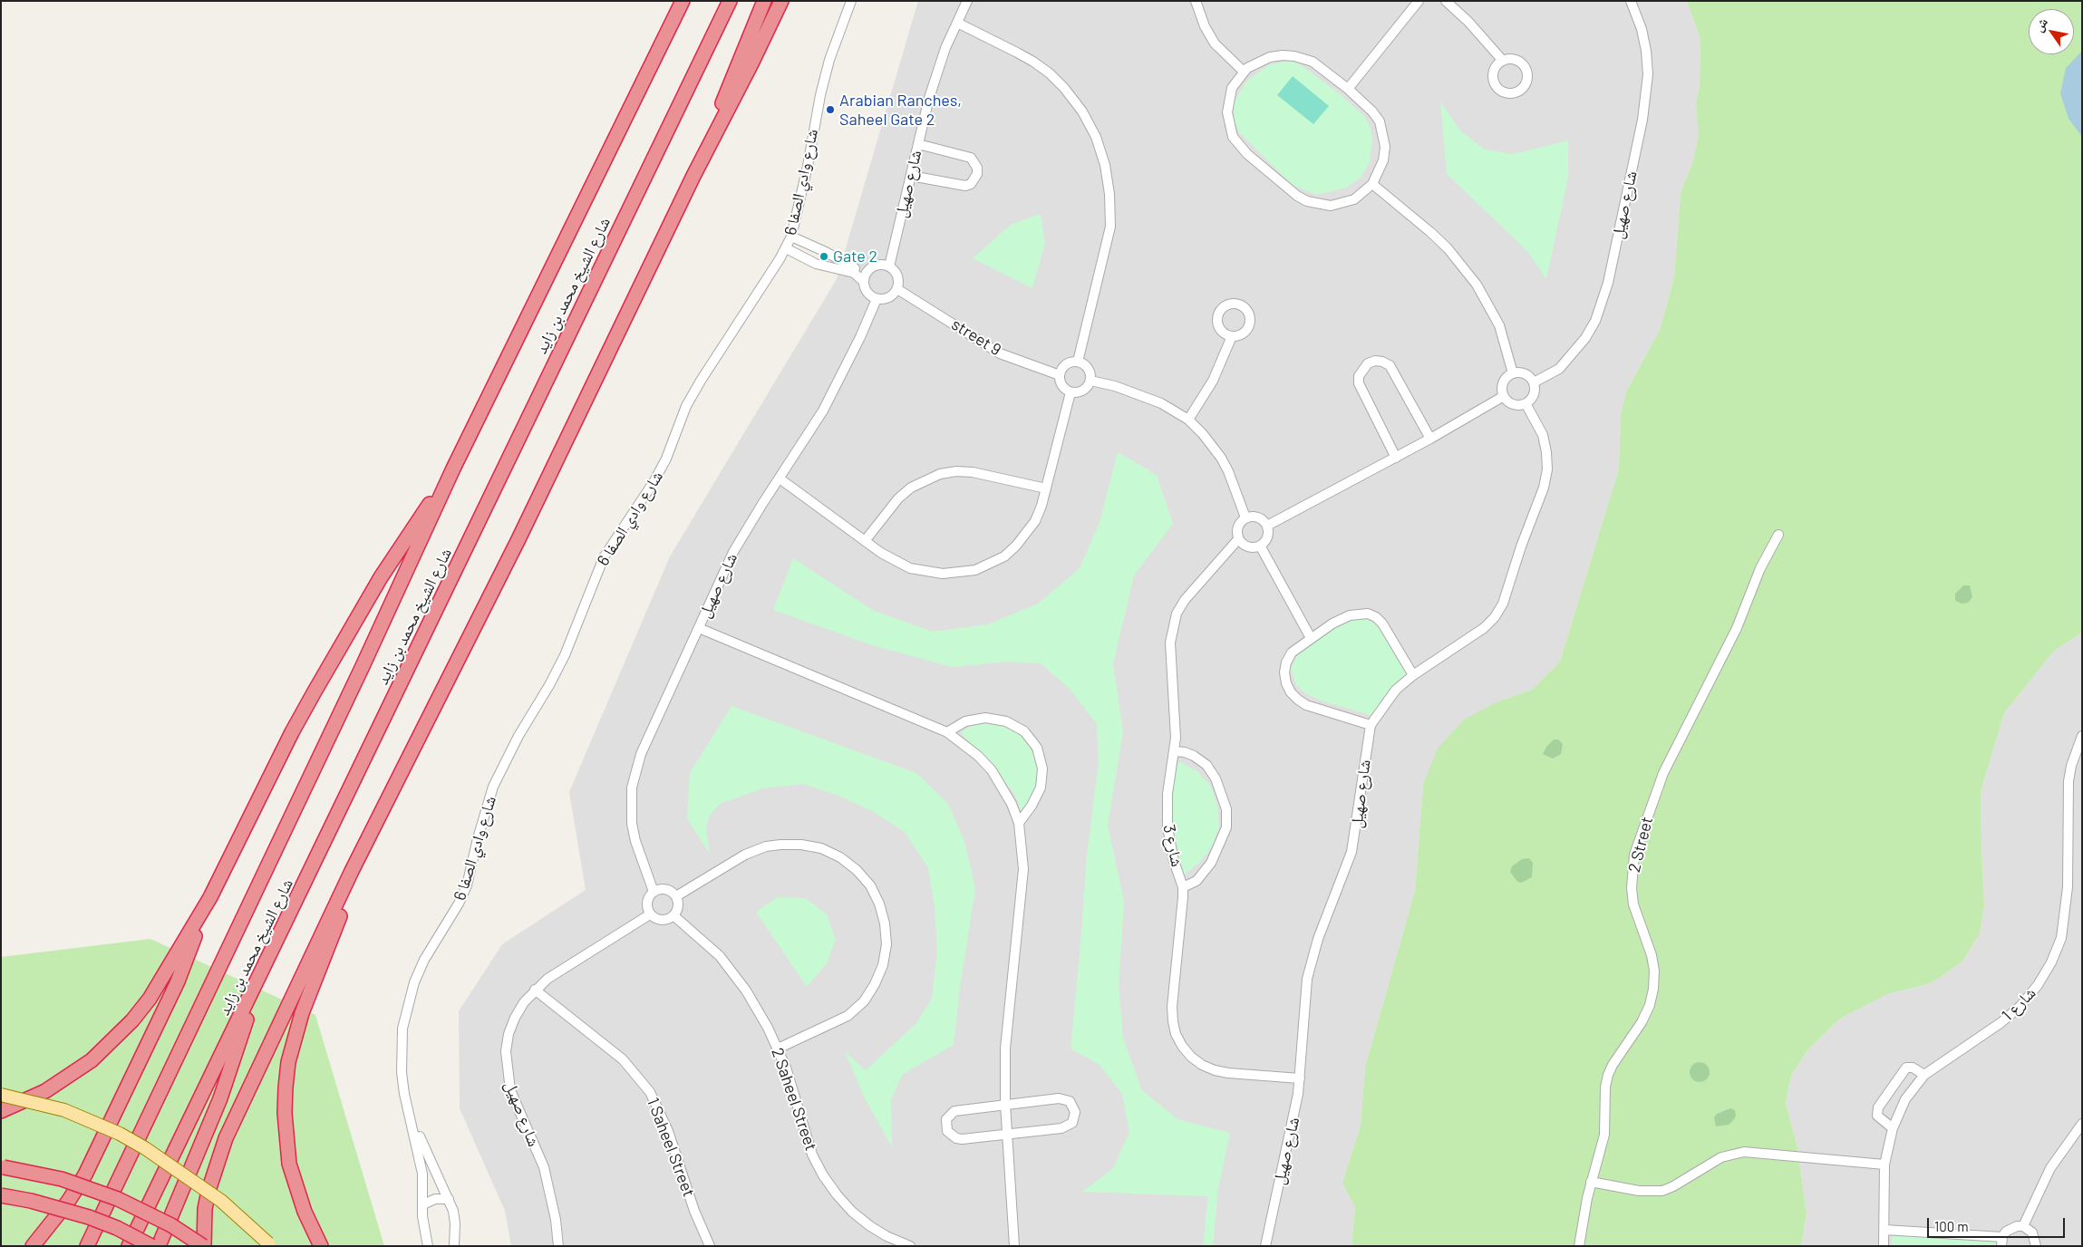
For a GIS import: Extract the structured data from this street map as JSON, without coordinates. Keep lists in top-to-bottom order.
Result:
{
  "streets": {
    "highway": ["شارع الشيخ محمد بن زايد"],
    "street": [
      "شارع وادي الصفا 6",
      "شارع صهيل",
      "street 9",
      "2 Street",
      "3 شارع",
      "شارع 1",
      "2 Saheel Street",
      "1 Saheel Street"
    ]
  },
  "crossings": [
    ["شارع صهيل", "street 9"],
    ["شارع صهيل", "3 شارع"],
    ["شارع صهيل", "2 Saheel Street"],
    ["شارع صهيل", "1 Saheel Street"]
  ],
  "places": ["Arabian Ranches, Saheel Gate 2", "Gate 2"],
  "scale_bar": "100 m",
  "north": "top left"
}
